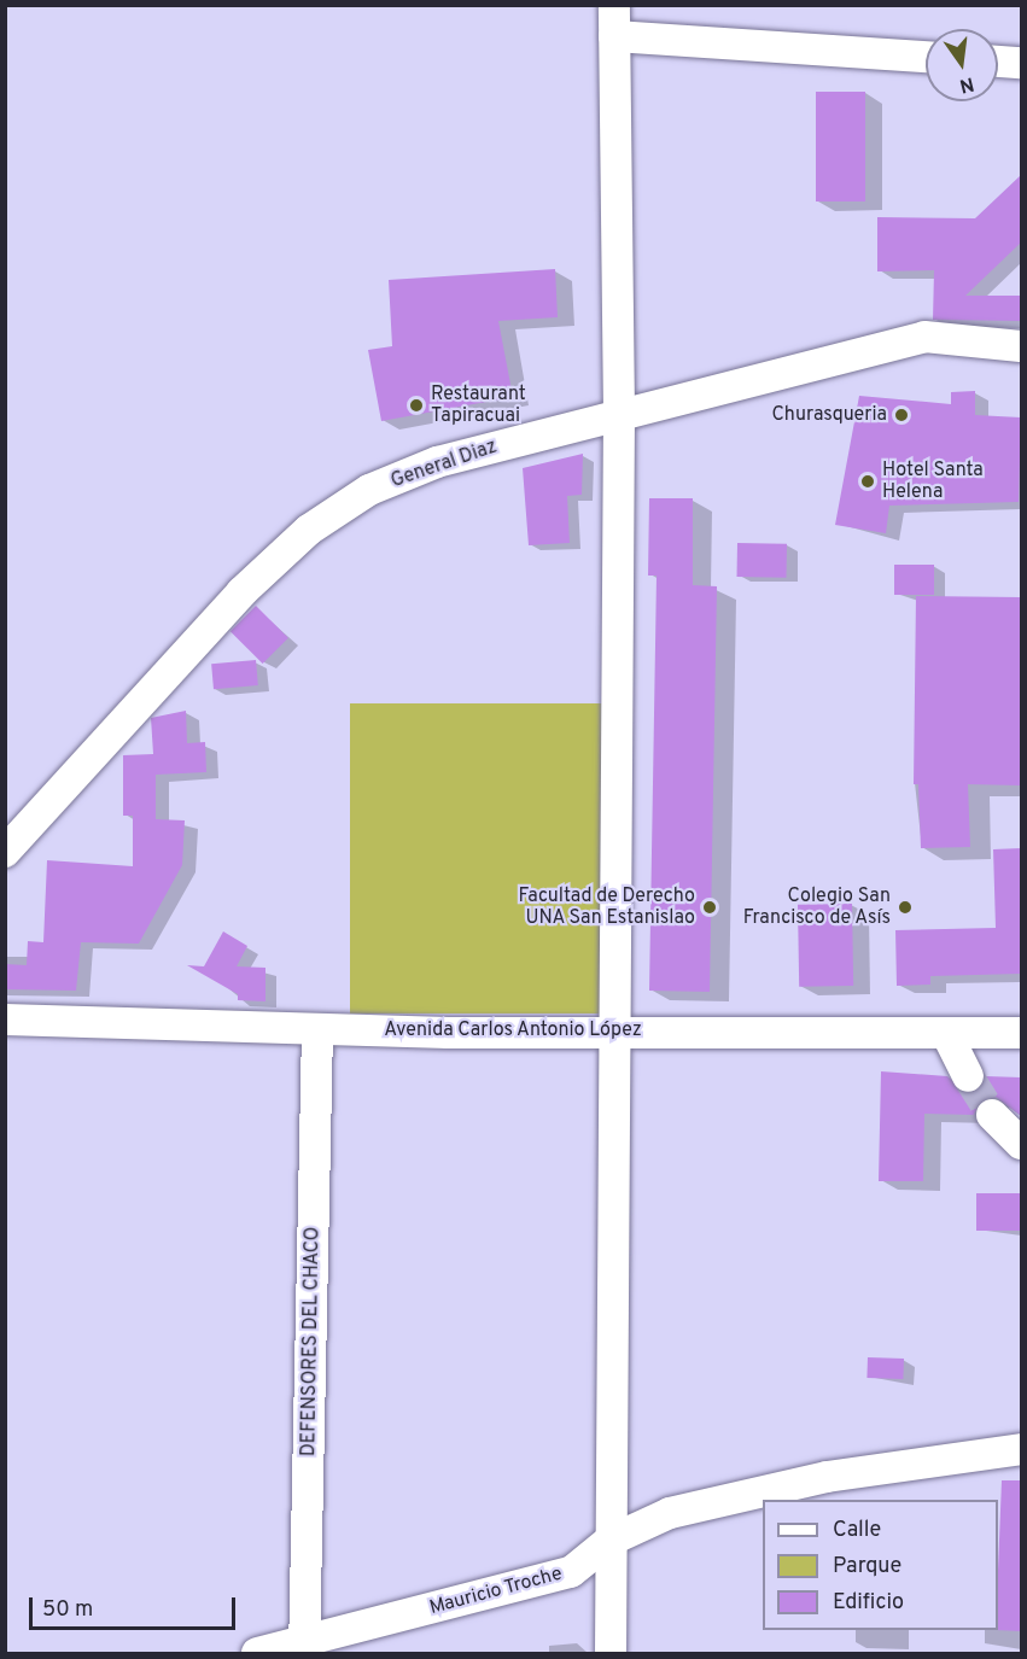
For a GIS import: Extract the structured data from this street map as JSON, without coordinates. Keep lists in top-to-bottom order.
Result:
{
  "streets": {
    "street": [
      "General Diaz",
      "Avenida Carlos Antonio López",
      "DEFENSORES DEL CHACO",
      "Mauricio Troche"
    ]
  },
  "crossings": [
    ["Avenida Carlos Antonio López", "DEFENSORES DEL CHACO"],
    ["DEFENSORES DEL CHACO", "Mauricio Troche"]
  ],
  "places": [
    "Restaurant Tapiracuai",
    "Churasqueria",
    "Hotel Santa Helena",
    "Facultad de Derecho UNA San Estanislao",
    "Colegio San Francisco de Asís"
  ],
  "legend": ["Calle", "Parque", "Edificio"],
  "scale_bar": "50 m",
  "north": "bottom"
}
